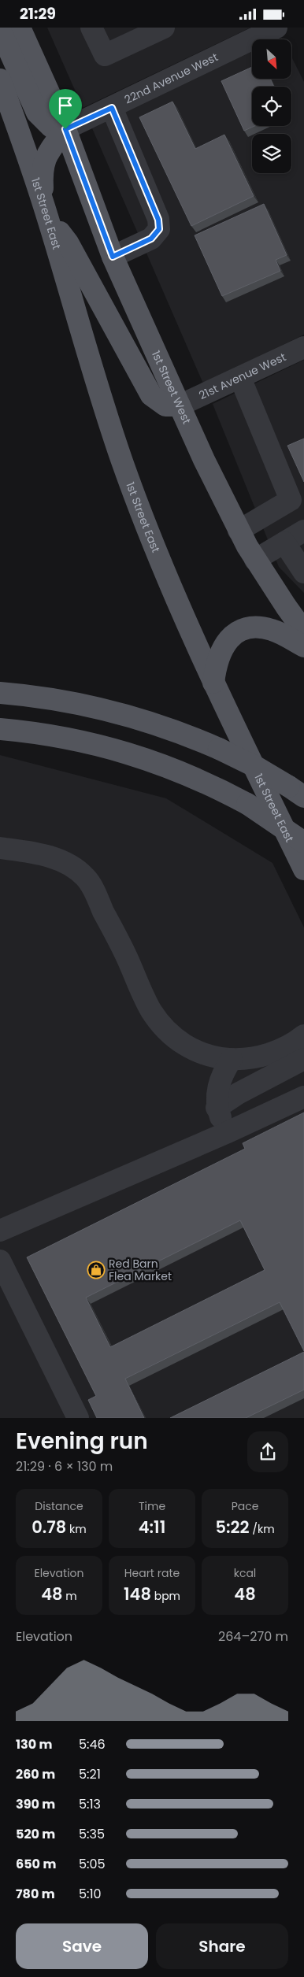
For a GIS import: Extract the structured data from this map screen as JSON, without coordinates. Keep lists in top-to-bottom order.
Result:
{
  "streets": {
    "main road": ["1st Street East", "1st Street West"],
    "street": ["22nd Avenue West", "21st Avenue West"]
  },
  "crossings": [
    ["22nd Avenue West", "1st Street West"],
    ["21st Avenue West", "1st Street West"]
  ],
  "places": {
    "shop": ["Red Barn Flea Market"]
  },
  "north": "bottom right",
  "page": {
    "status": "21:29",
    "heading": ["Evening run", "21:29 · 6 × 130 m"],
    "stats": [
      ["Distance", "0.78 km"],
      ["Time", "4:11"],
      ["Pace", "5:22 /km"],
      ["Elevation", "48 m"],
      ["Heart rate", "148 bpm"],
      ["kcal", "48"]
    ],
    "chart": ["Elevation", "264–270 m"],
    "list": [
      {
        "name": "130 m",
        "note": "5:46"
      },
      {
        "name": "260 m",
        "note": "5:21"
      },
      {
        "name": "390 m",
        "note": "5:13"
      },
      {
        "name": "520 m",
        "note": "5:35"
      },
      {
        "name": "650 m",
        "note": "5:05"
      },
      {
        "name": "780 m",
        "note": "5:10"
      }
    ],
    "buttons": ["Save", "Share"]
  }
}
